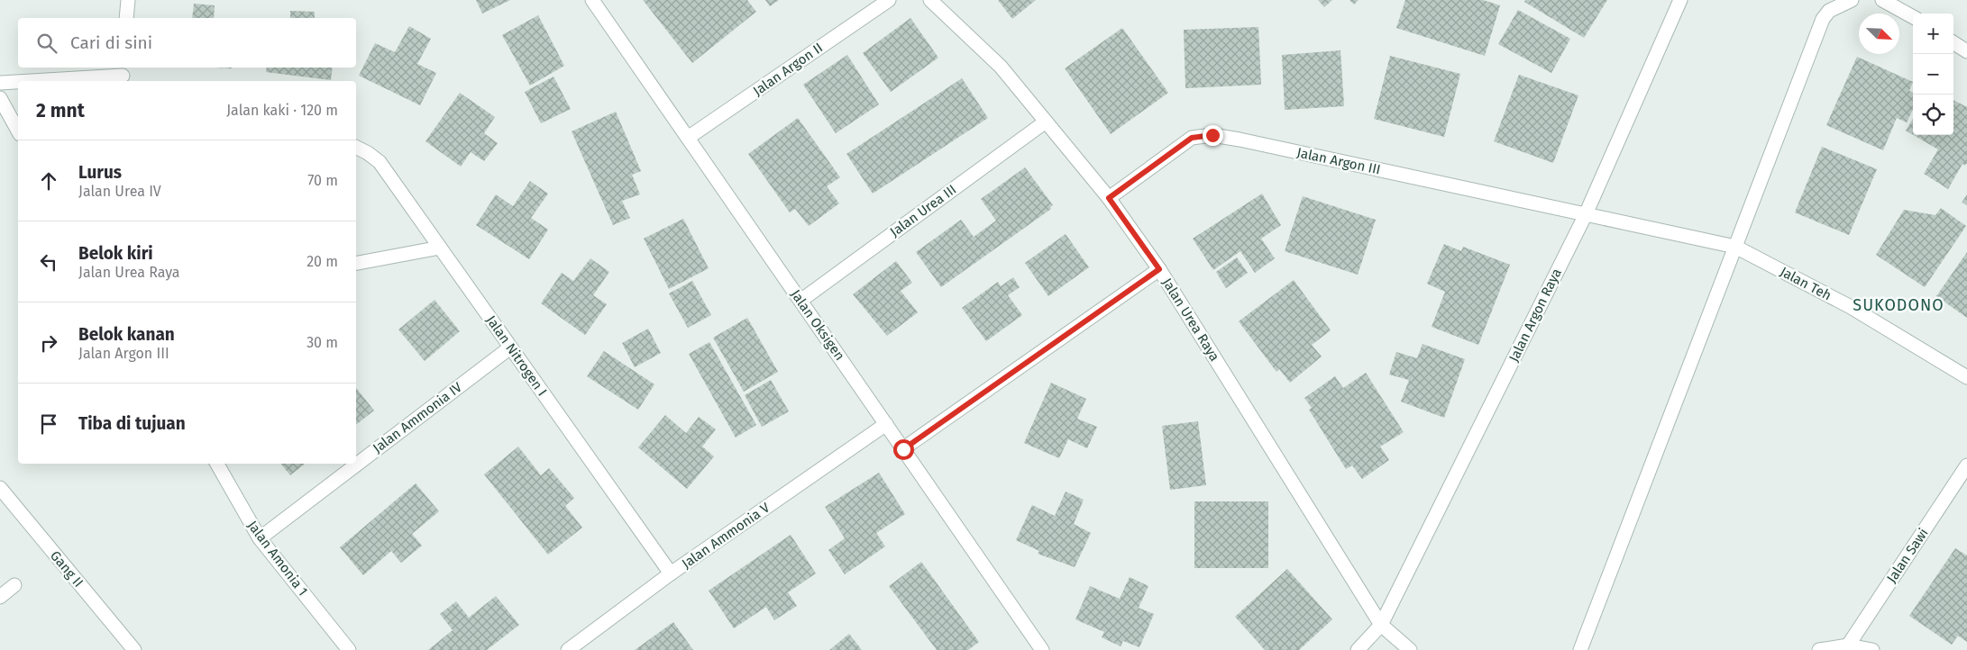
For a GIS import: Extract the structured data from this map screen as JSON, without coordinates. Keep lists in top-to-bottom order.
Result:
{
  "streets": {
    "street": [
      "Jalan Argon II",
      "Jalan Argon III",
      "Jalan Urea III",
      "Jalan Teh",
      "Jalan Argon Raya",
      "Jalan Urea Raya",
      "Jalan Oksigen",
      "Jalan Nitrogen I",
      "Jalan Ammonia IV",
      "Jalan Ammonia V",
      "Jalan Sawi",
      "Jalan Amonia 1",
      "Gang II"
    ]
  },
  "crossings": [
    ["Jalan Argon II", "Jalan Oksigen"],
    ["Jalan Argon III", "Jalan Teh"],
    ["Jalan Argon III", "Jalan Argon Raya"],
    ["Jalan Argon III", "Jalan Urea Raya"],
    ["Jalan Urea III", "Jalan Urea Raya"],
    ["Jalan Urea III", "Jalan Oksigen"],
    ["Jalan Argon Raya", "Jalan Urea Raya"],
    ["Jalan Oksigen", "Jalan Ammonia V"],
    ["Jalan Nitrogen I", "Jalan Ammonia IV"],
    ["Jalan Nitrogen I", "Jalan Ammonia V"],
    ["Jalan Ammonia IV", "Jalan Amonia 1"]
  ],
  "districts": ["SUKODONO"],
  "north": "bottom right",
  "page": {
    "map_buttons": ["+", "−"],
    "search": "Cari di sini",
    "heading": ["2 mnt", "Jalan kaki · 120 m"],
    "list": [
      ["Lurus", "Jalan Urea IV", "70 m"],
      ["Belok kiri", "Jalan Urea Raya", "20 m"],
      ["Belok kanan", "Jalan Argon III", "30 m"],
      "Tiba di tujuan"
    ]
  }
}
